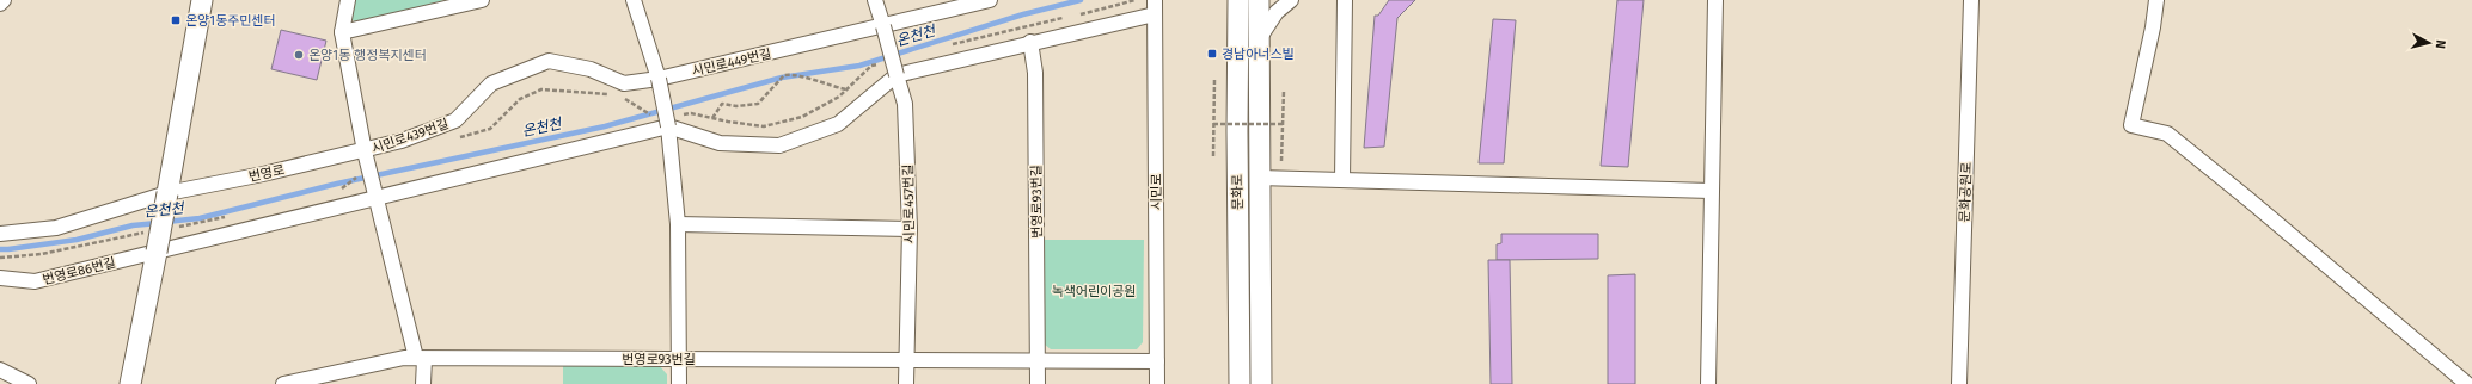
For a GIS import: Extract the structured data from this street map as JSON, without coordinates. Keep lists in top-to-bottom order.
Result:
{
  "streets": {
    "main road": ["문화로"],
    "street": [
      "시민로449번길",
      "시민로439번길",
      "번영로",
      "시민로",
      "문화공원로",
      "번영로93번길",
      "시민로457번길",
      "번영로86번길"
    ]
  },
  "crossings": [
    ["시민로449번길", "시민로439번길"],
    ["시민로449번길", "시민로457번길"],
    ["시민로439번길", "번영로"],
    ["시민로439번길", "번영로93번길"],
    ["시민로439번길", "번영로86번길"],
    ["시민로", "번영로93번길"],
    ["번영로93번길", "시민로457번길"]
  ],
  "water": ["온천천"],
  "parks": ["녹색어린이공원"],
  "places": {
    "transit": ["온양1동주민센터", "경남아너스빌"],
    "other": ["온양1동 행정복지센터"]
  },
  "north": "right"
}
